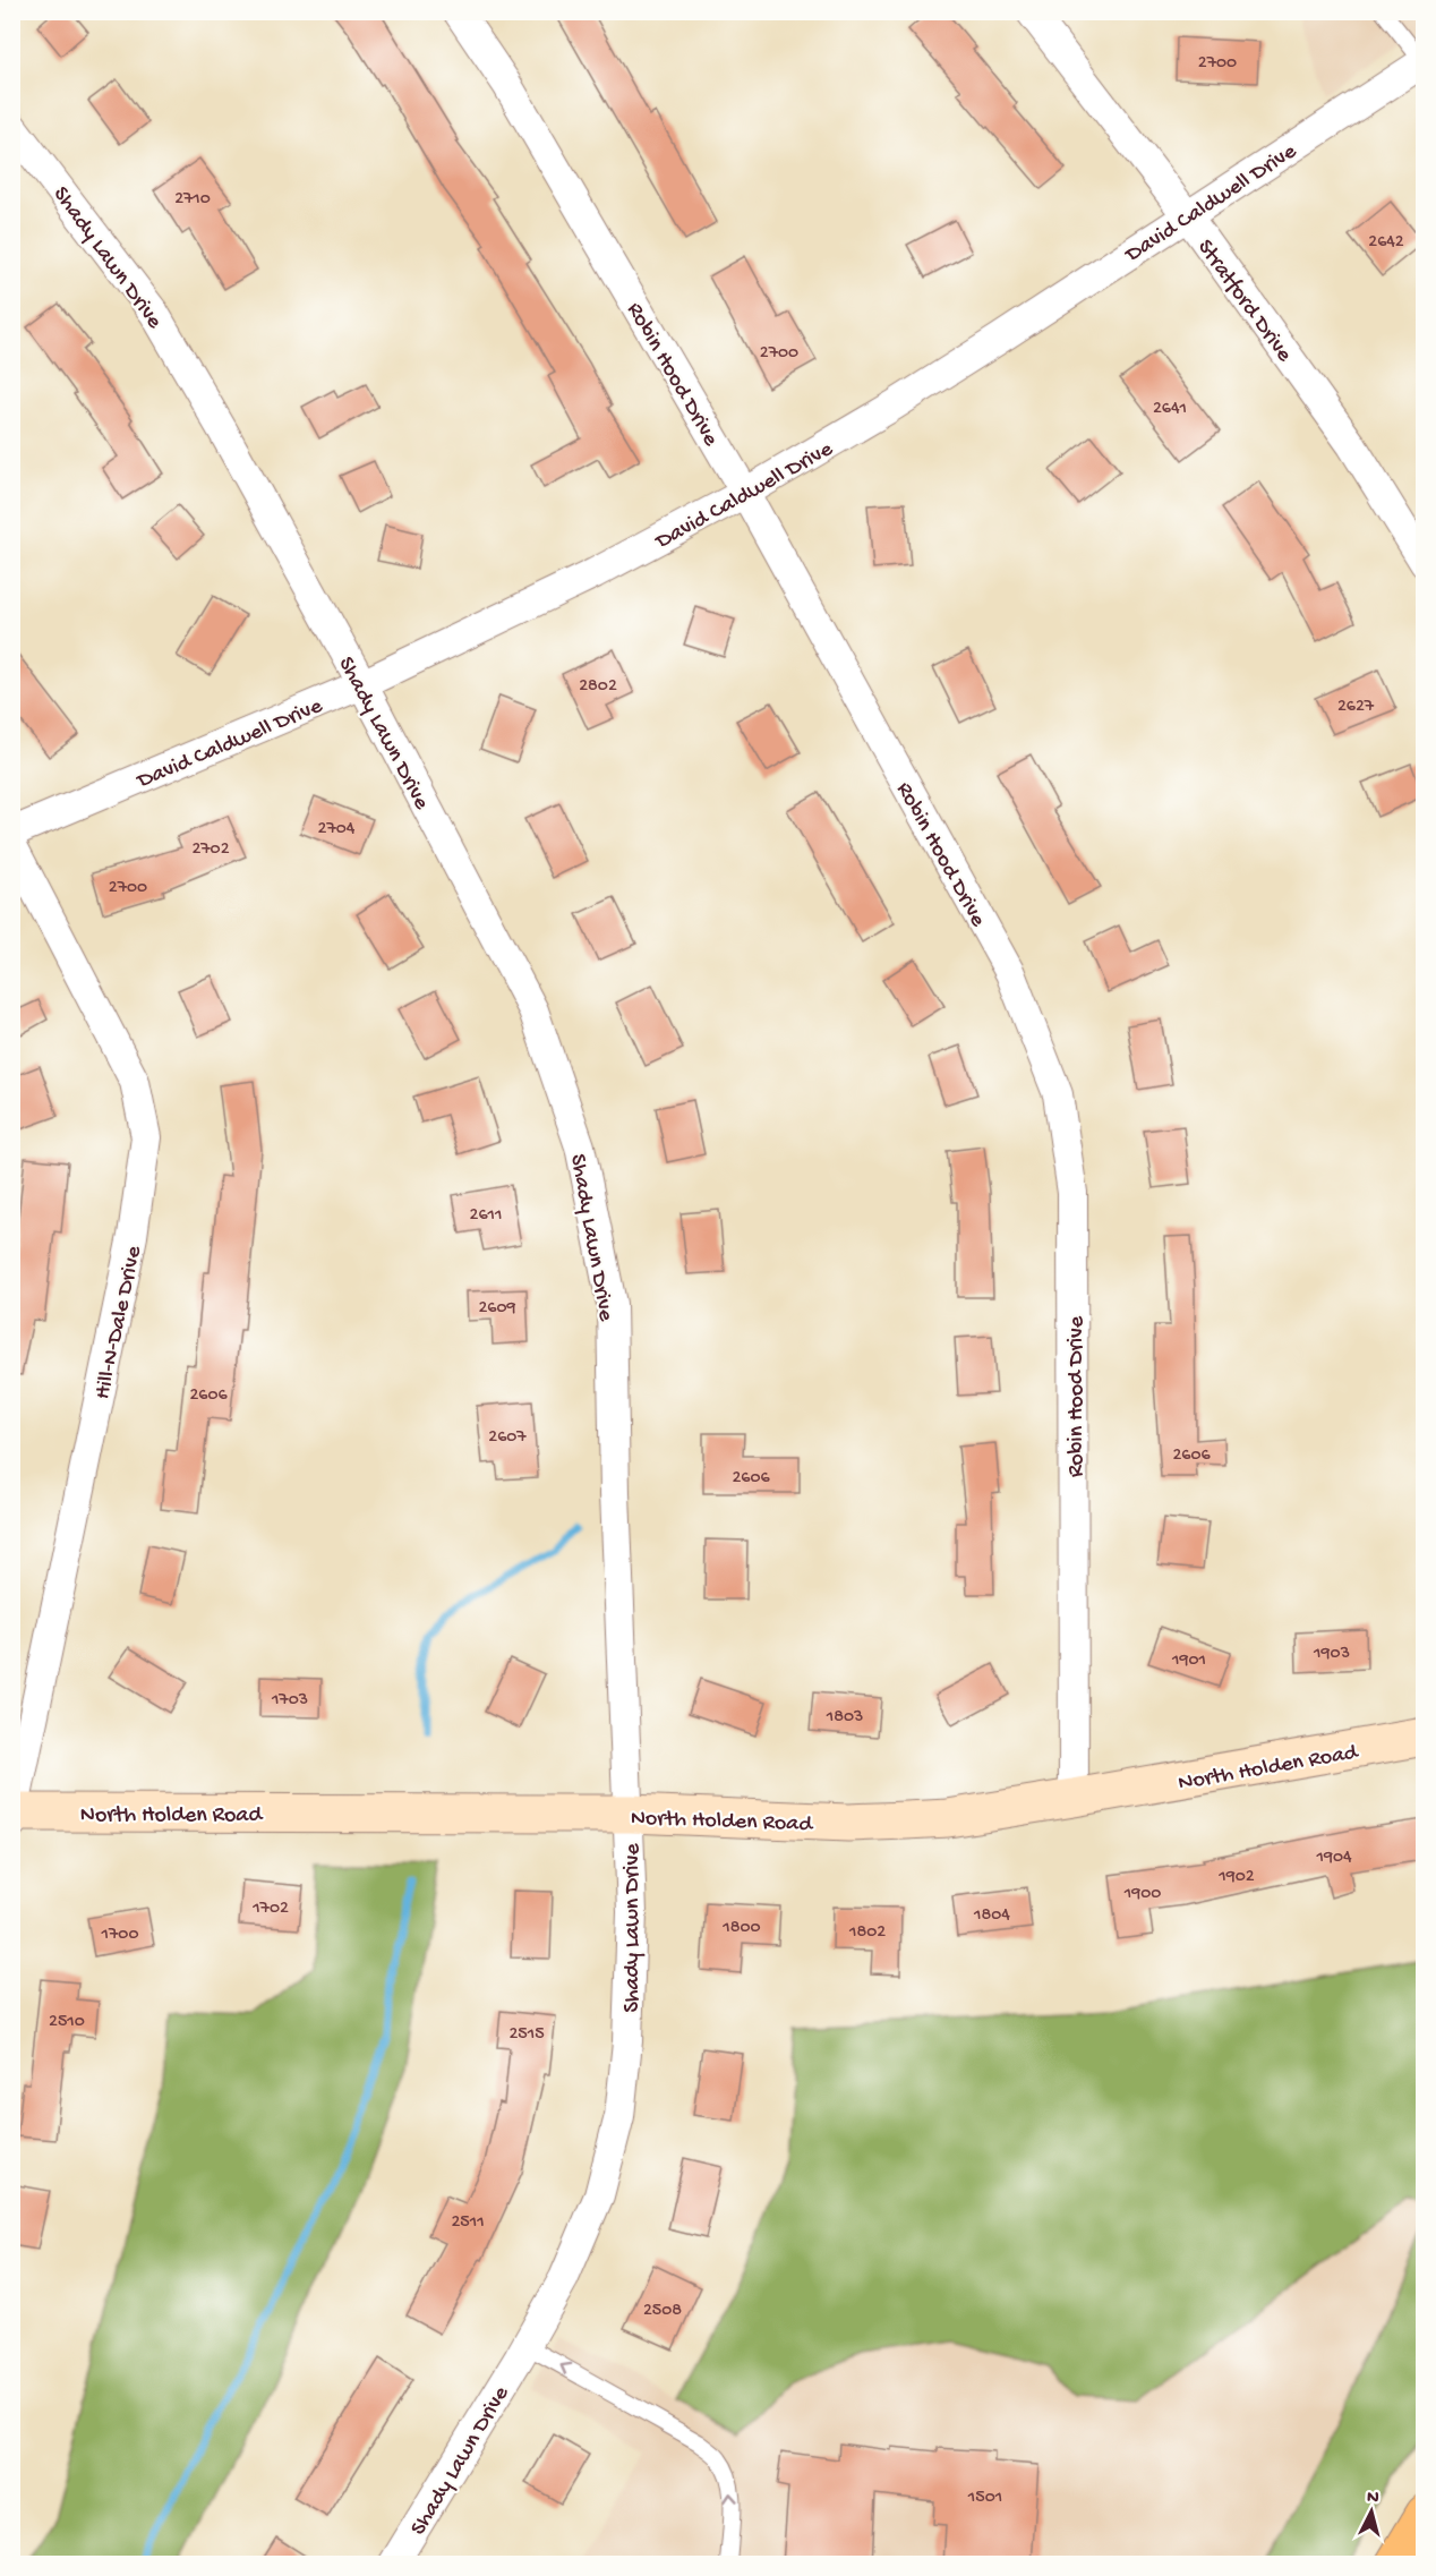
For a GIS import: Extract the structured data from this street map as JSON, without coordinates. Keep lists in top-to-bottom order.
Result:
{
  "streets": {
    "main road": ["North Holden Road"],
    "street": [
      "David Caldwell Drive",
      "Shady Lawn Drive",
      "Stratford Drive",
      "Robin Hood Drive",
      "Hill-N-Dale Drive"
    ]
  },
  "crossings": [
    ["David Caldwell Drive", "Shady Lawn Drive"],
    ["David Caldwell Drive", "Stratford Drive"],
    ["David Caldwell Drive", "Robin Hood Drive"],
    ["Shady Lawn Drive", "North Holden Road"],
    ["Robin Hood Drive", "North Holden Road"],
    ["Hill-N-Dale Drive", "North Holden Road"]
  ],
  "house_numbers": [
    "2700",
    "2710",
    "2642",
    "2700",
    "2641",
    "2802",
    "2627",
    "2704",
    "2702",
    "2700",
    "2611",
    "2609",
    "2606",
    "2607",
    "2606",
    "2606",
    "1903",
    "1901",
    "1703",
    "1803",
    "1904",
    "1902",
    "1900",
    "1702",
    "1804",
    "1800",
    "1802",
    "1700",
    "2510",
    "2515",
    "2511",
    "2508",
    "1501"
  ],
  "north": "top"
}
